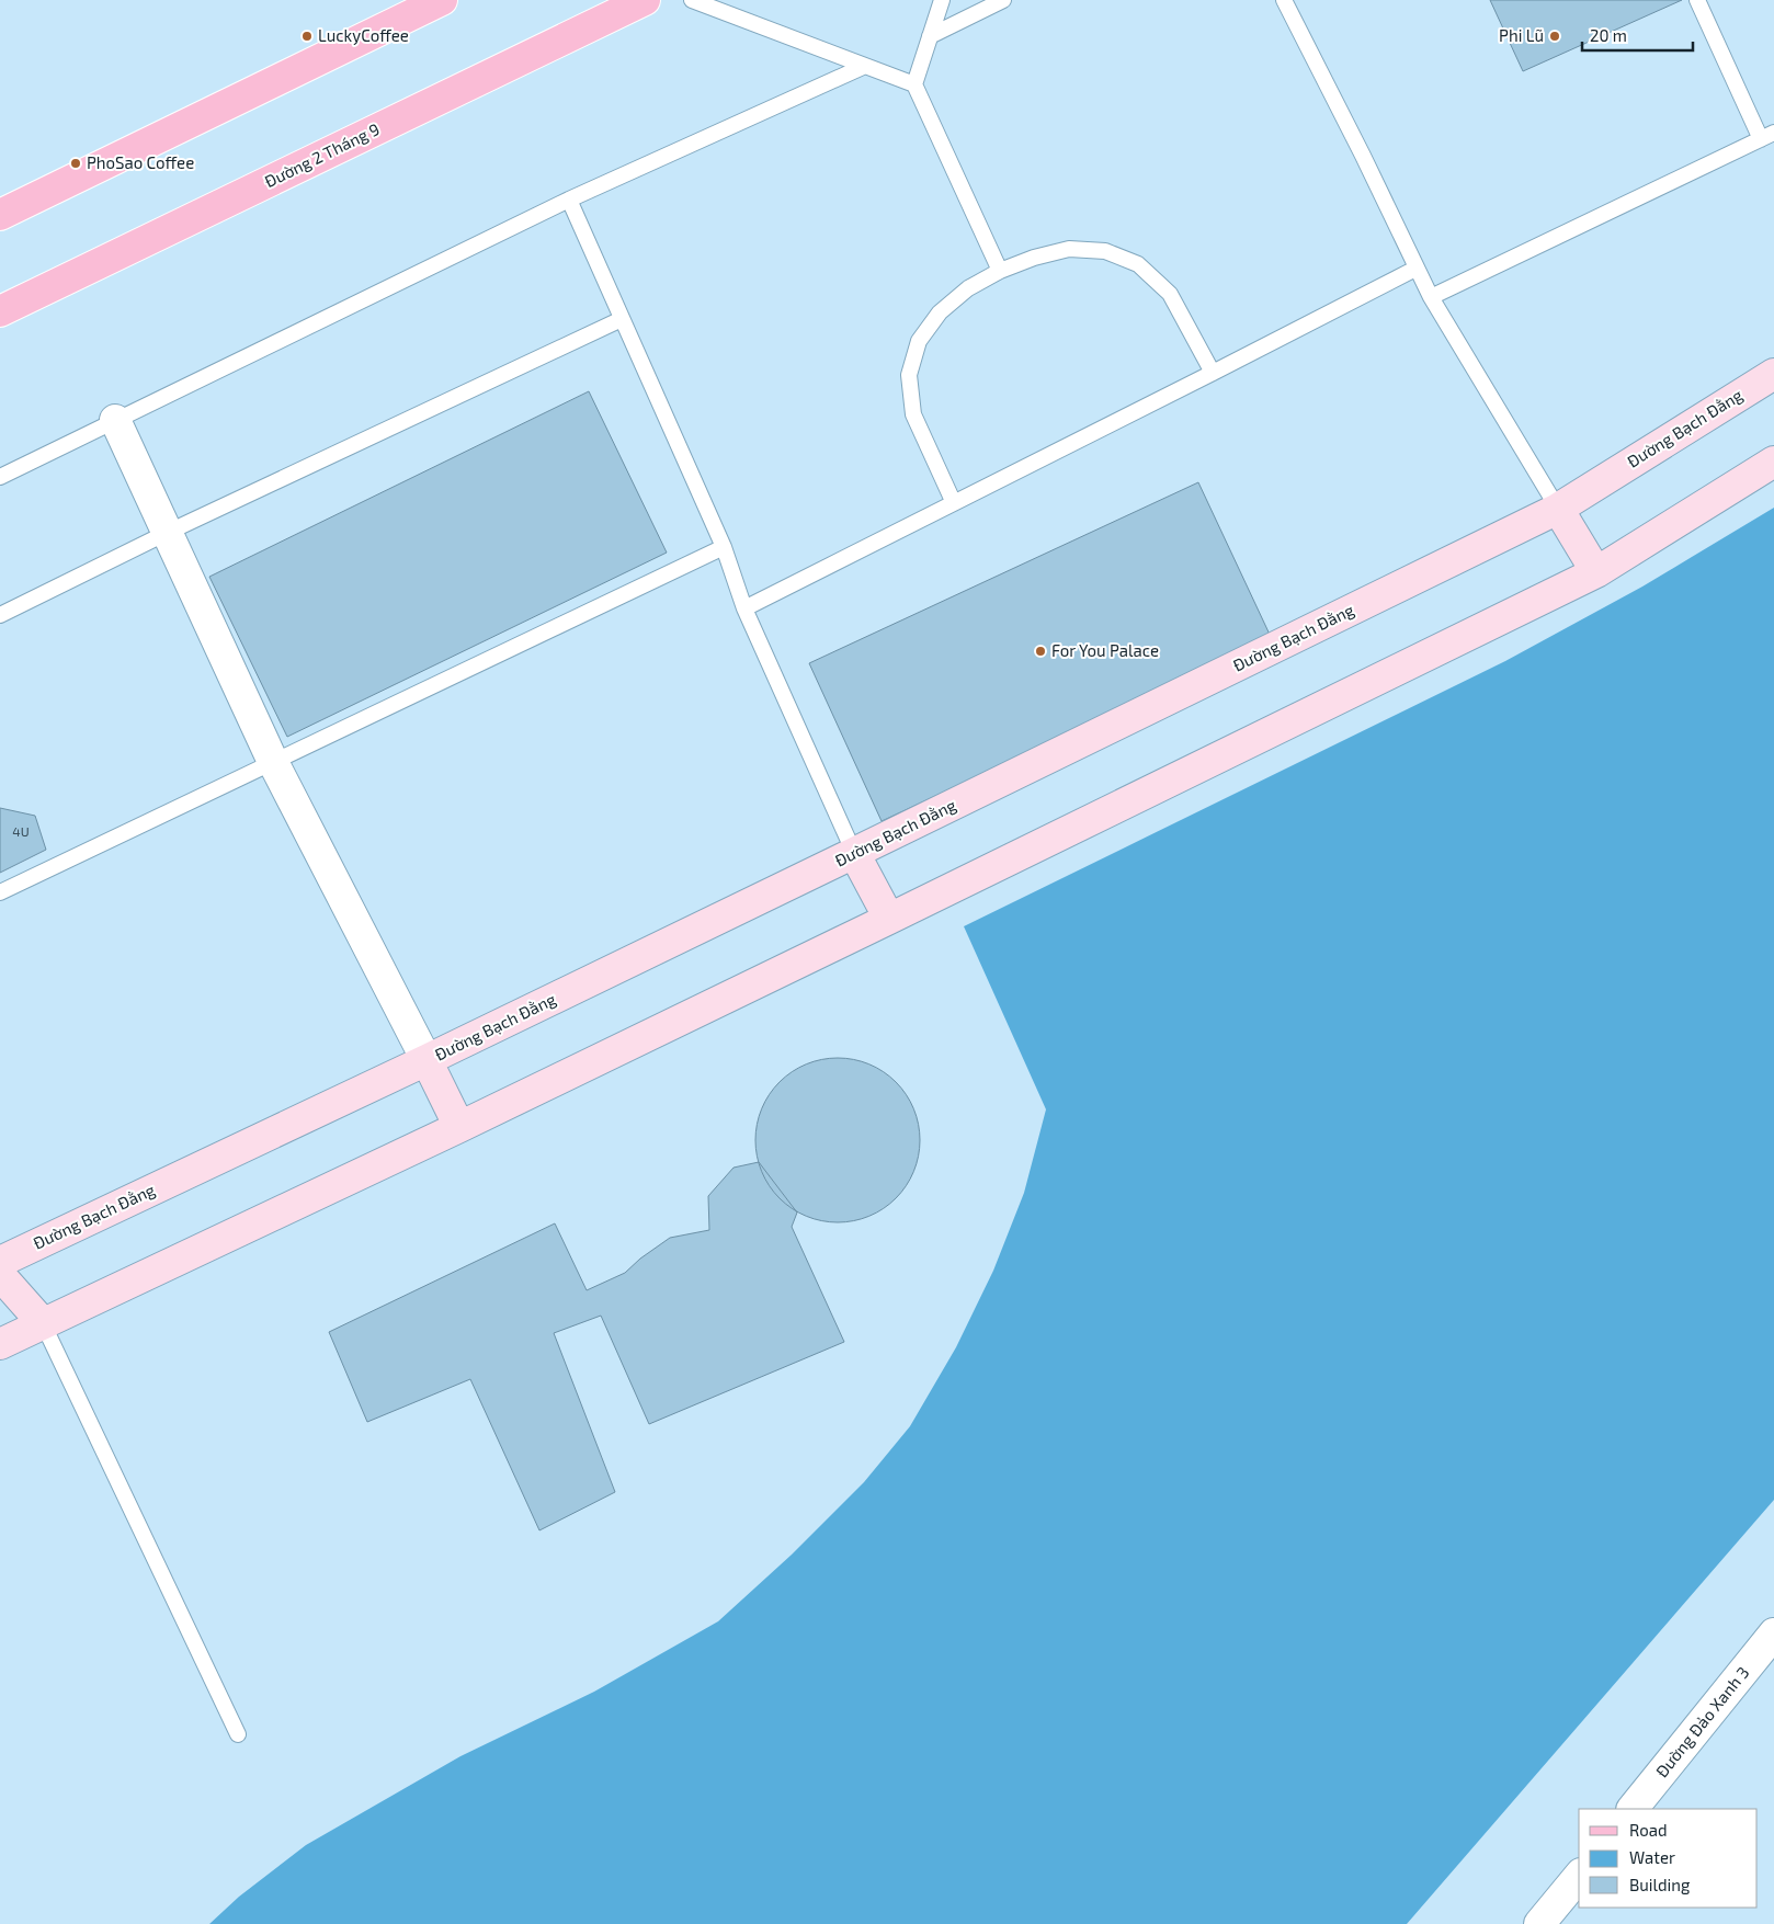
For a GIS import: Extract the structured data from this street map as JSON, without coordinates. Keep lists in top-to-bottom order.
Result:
{
  "streets": {
    "main road": ["Đường 2 Tháng 9", "Đường Bạch Đằng"],
    "street": ["Đường Đảo Xanh 3"]
  },
  "places": [
    "LuckyCoffee",
    "Phi Lũ",
    "PhoSao Coffee",
    "For You Palace"
  ],
  "house_numbers": ["4U"],
  "legend": ["Road", "Water", "Building"],
  "scale_bar": "20 m"
}
